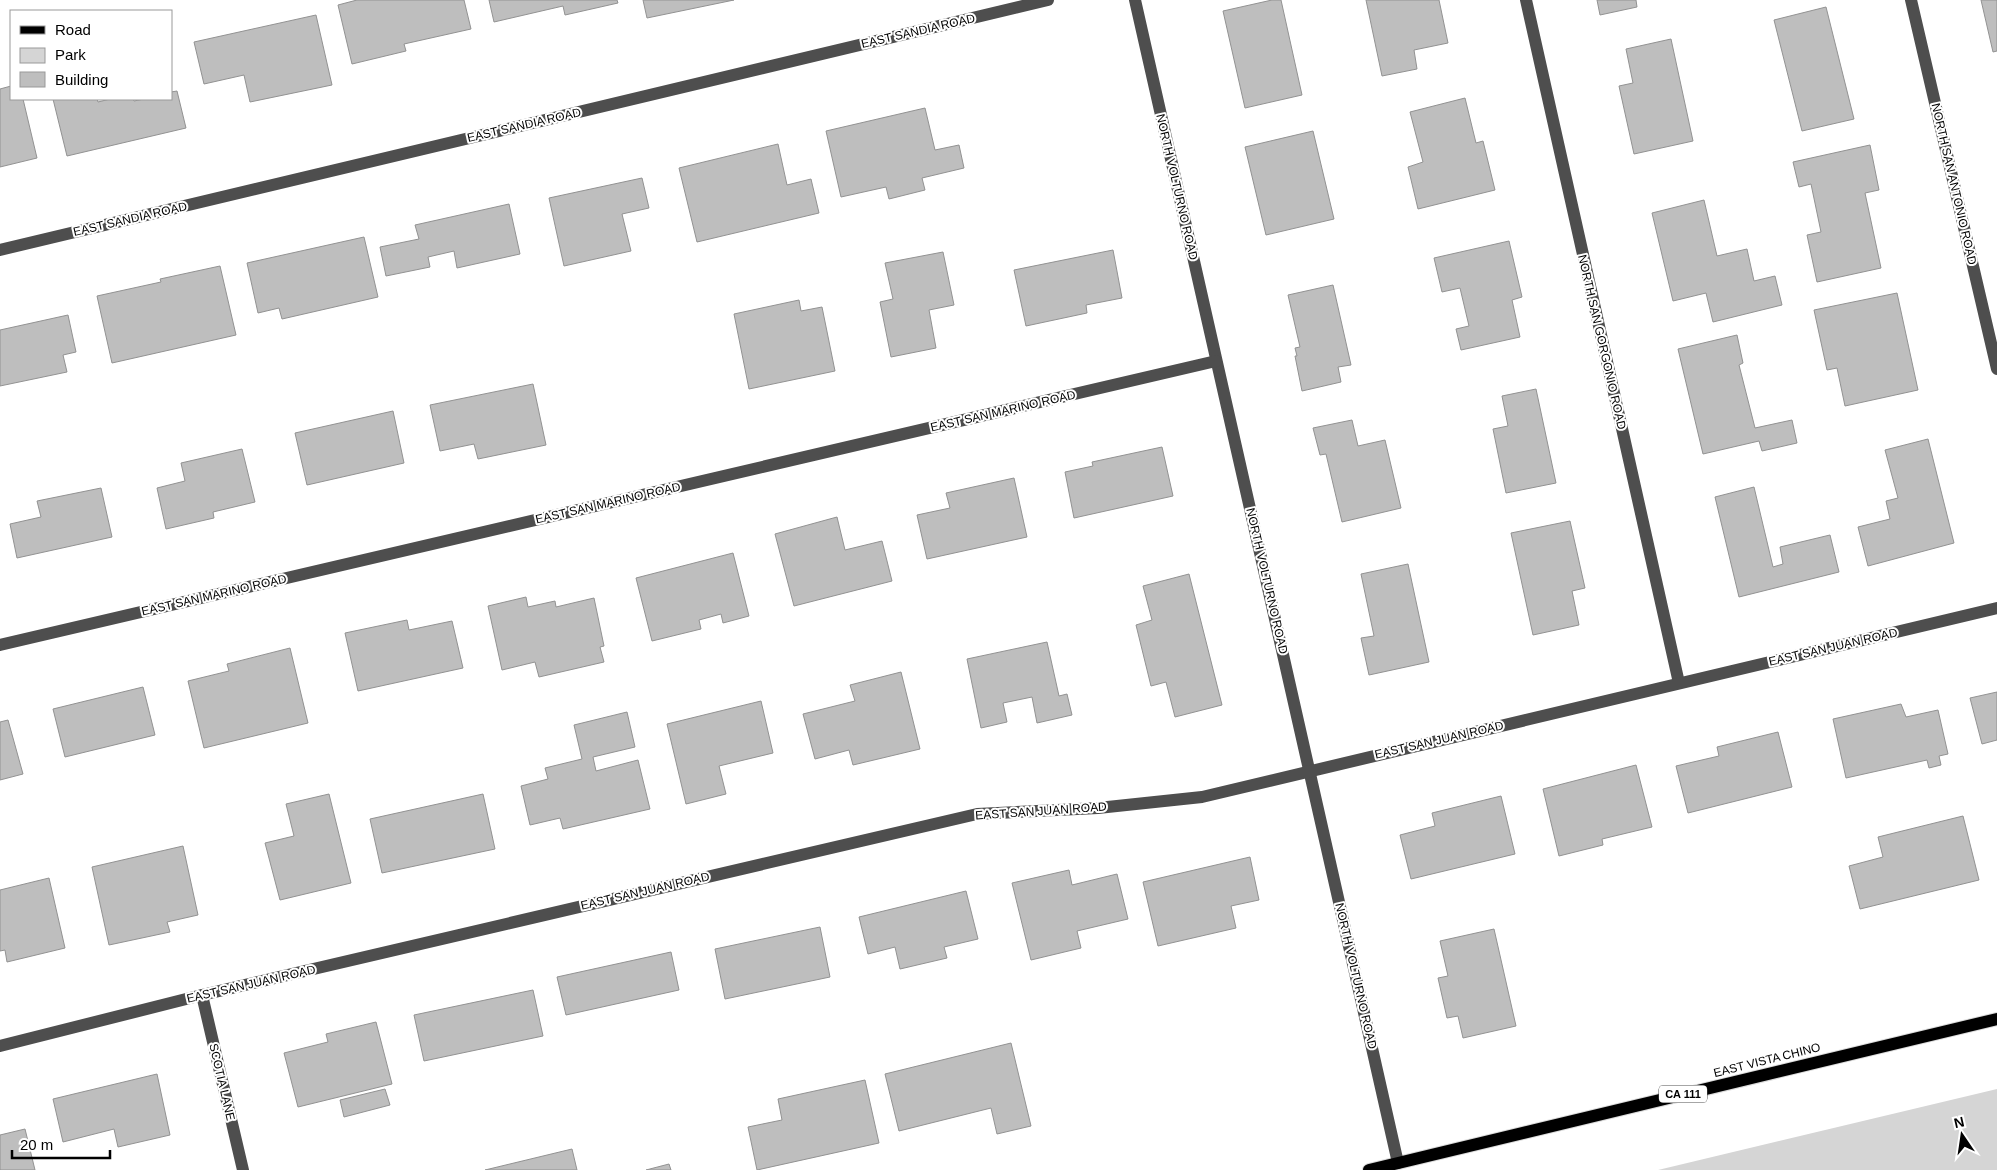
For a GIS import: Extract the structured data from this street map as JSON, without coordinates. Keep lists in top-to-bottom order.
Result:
{
  "streets": {
    "main road": ["EAST VISTA CHINO", "CA 111"],
    "street": [
      "EAST SANDIA ROAD",
      "NORTH SAN ANTONIO ROAD",
      "NORTH VOLTURNO ROAD",
      "NORTH SAN GORGONIO ROAD",
      "EAST SAN MARINO ROAD",
      "EAST SAN JUAN ROAD",
      "SCOTIA LANE"
    ]
  },
  "crossings": [
    ["NORTH VOLTURNO ROAD", "EAST SAN MARINO ROAD"],
    ["NORTH VOLTURNO ROAD", "EAST SAN JUAN ROAD"],
    ["NORTH VOLTURNO ROAD", "EAST VISTA CHINO"],
    ["NORTH SAN GORGONIO ROAD", "EAST SAN JUAN ROAD"],
    ["EAST SAN JUAN ROAD", "SCOTIA LANE"]
  ],
  "legend": ["Road", "Park", "Building"],
  "scale_bar": "20 m",
  "north": "top"
}
